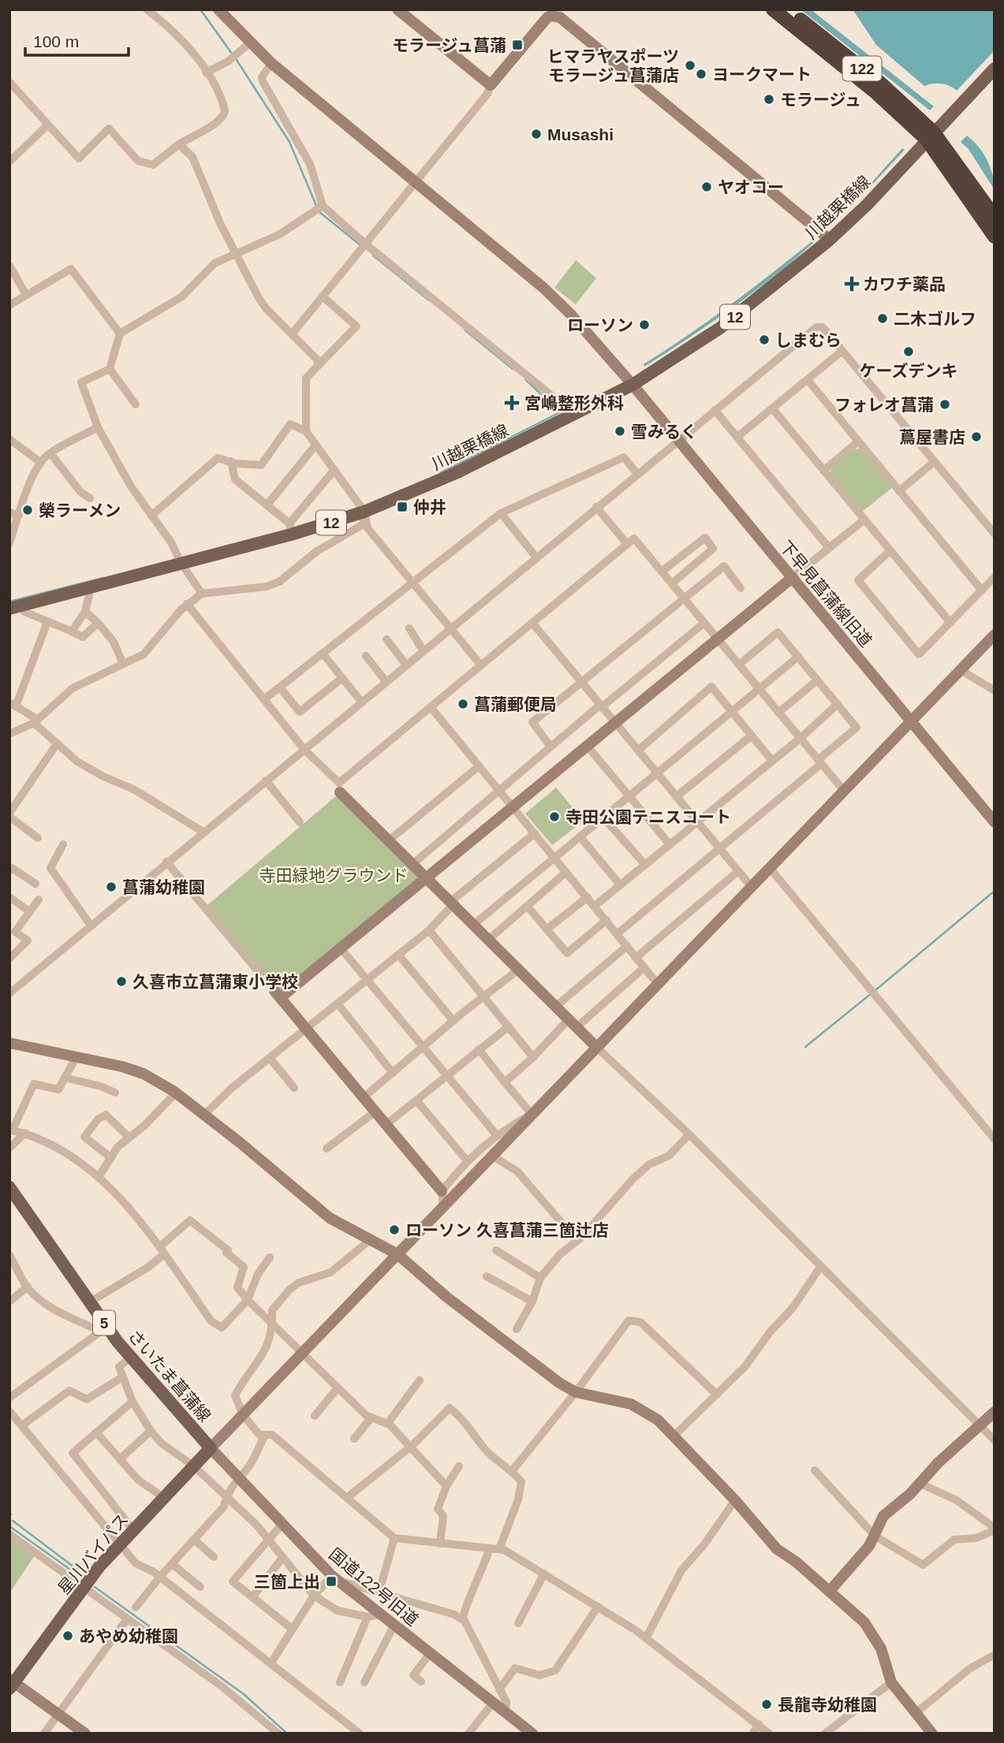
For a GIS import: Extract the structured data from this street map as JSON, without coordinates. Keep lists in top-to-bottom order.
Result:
{
  "streets": {
    "highway": ["122"],
    "main road": [
      "川越栗橋線",
      "12",
      "5",
      "さいたま菖蒲線",
      "星川バイパス"
    ],
    "street": ["下早見菖蒲線旧道", "国道122号旧道"]
  },
  "crossings": [
    ["122", "川越栗橋線"],
    ["川越栗橋線", "下早見菖蒲線旧道"],
    ["さいたま菖蒲線", "星川バイパス"],
    ["さいたま菖蒲線", "国道122号旧道"],
    ["星川バイパス", "国道122号旧道"]
  ],
  "parks": ["寺田緑地グラウンド"],
  "places": {
    "transit": ["モラージュ菖蒲", "仲井", "三箇上出"],
    "other": [
      "ヒマラヤスポーツ モラージュ菖蒲店",
      "ヨークマート",
      "モラージュ",
      "Musashi",
      "ヤオコー",
      "二木ゴルフ",
      "ローソン",
      "しまむら",
      "ケーズデンキ",
      "フォレオ菖蒲",
      "雪みるく",
      "蔦屋書店",
      "榮ラーメン",
      "菖蒲郵便局",
      "寺田公園テニスコート",
      "菖蒲幼稚園",
      "久喜市立菖蒲東小学校",
      "ローソン 久喜菖蒲三箇辻店",
      "あやめ幼稚園",
      "長龍寺幼稚園"
    ],
    "health": ["カワチ薬品", "宮嶋整形外科"]
  },
  "scale_bar": "100 m"
}
